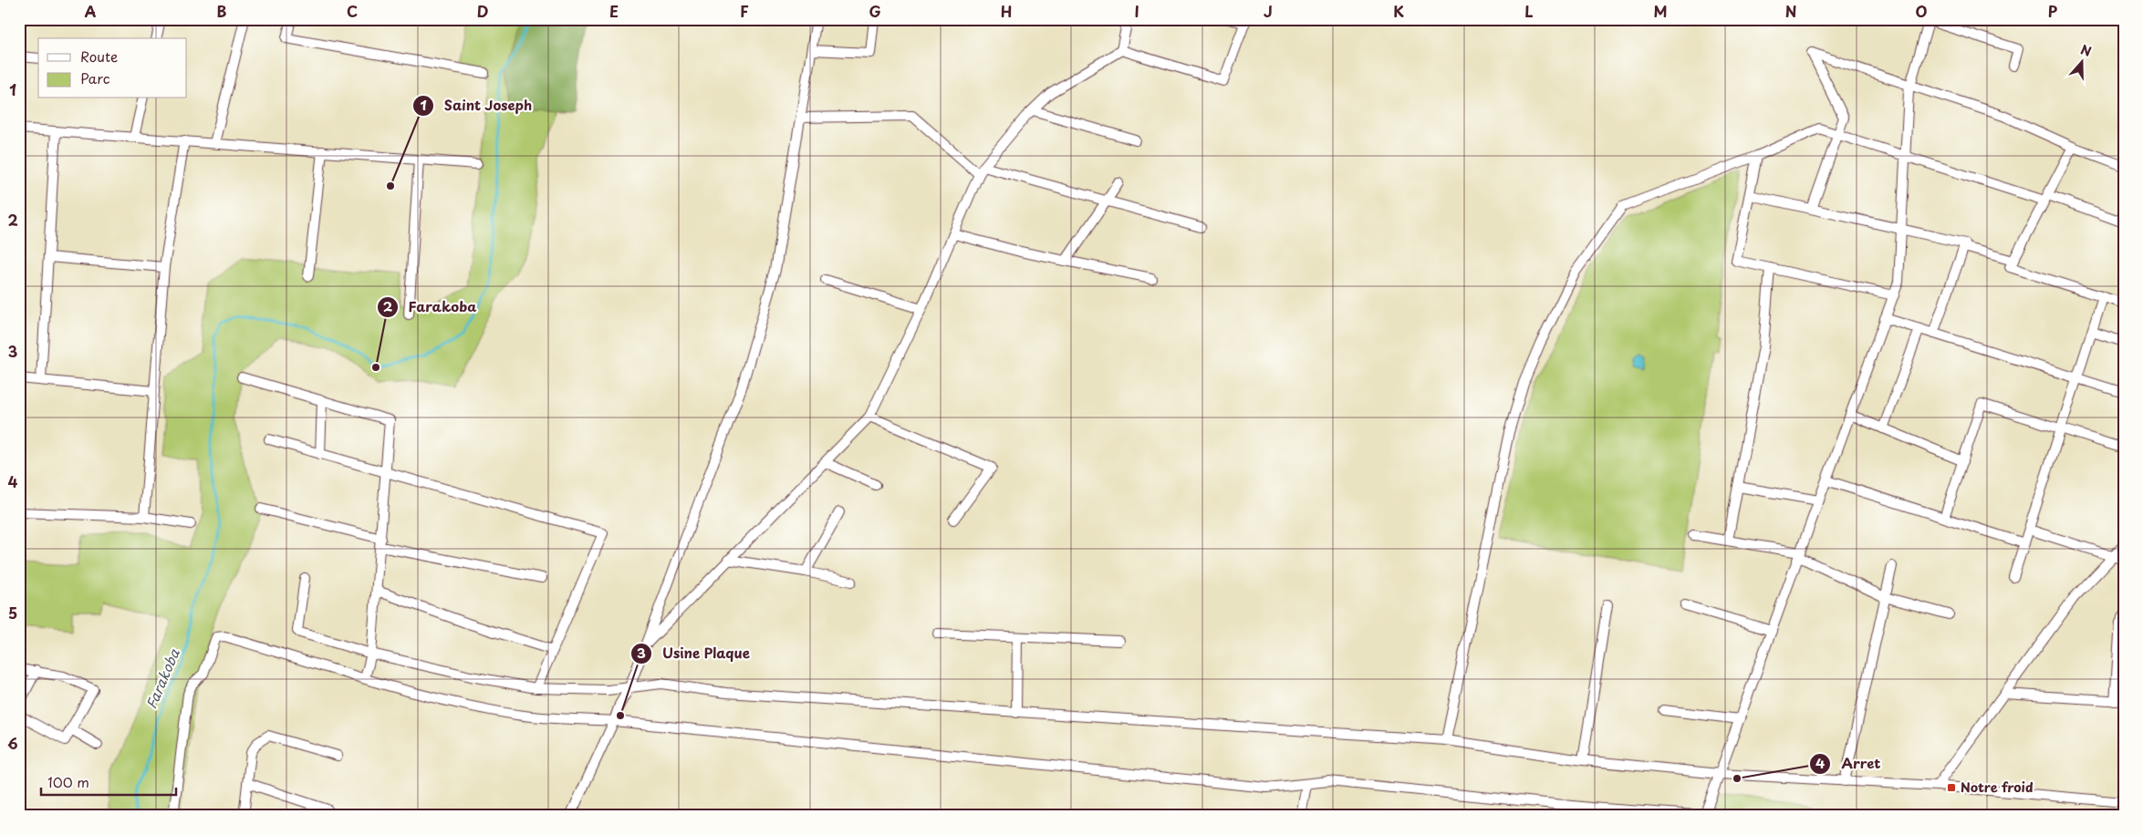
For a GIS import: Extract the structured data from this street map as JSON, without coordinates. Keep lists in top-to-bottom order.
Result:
{
  "water": ["Farakoba"],
  "places": {
    "other": [
      "Saint Joseph",
      "Farakoba",
      "Usine Plaque",
      "Arret"
    ],
    "transit": ["Notre froid"]
  },
  "legend": ["Route", "Parc"],
  "scale_bar": "100 m",
  "north": "top",
  "grid": {
    "columns": [
      "A",
      "B",
      "C",
      "D",
      "E",
      "F",
      "G",
      "H",
      "I",
      "J",
      "K",
      "L",
      "M",
      "N",
      "O",
      "P"
    ],
    "rows": [
      "1",
      "2",
      "3",
      "4",
      "5",
      "6"
    ]
  }
}
